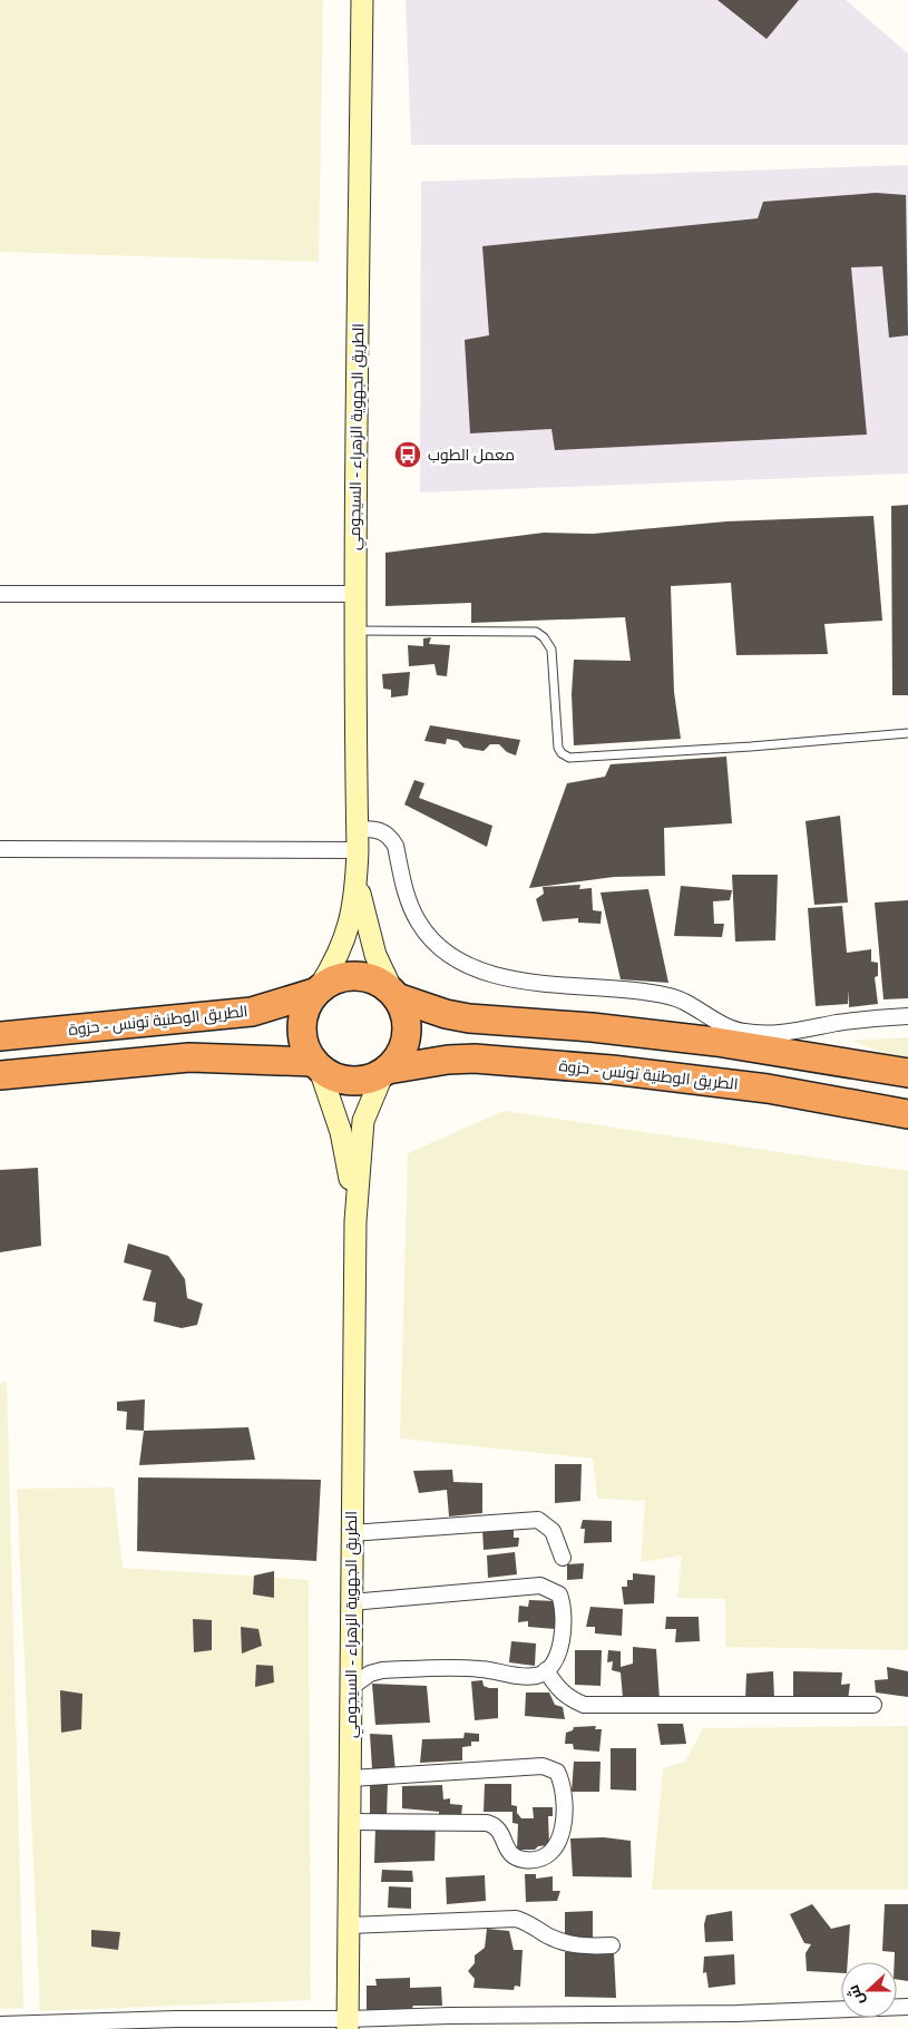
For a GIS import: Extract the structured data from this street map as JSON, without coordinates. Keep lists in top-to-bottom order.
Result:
{
  "streets": {
    "highway": ["الطريق الوطنية تونس - حزوة"],
    "main road": ["الطريق الجهوية الزهراء - السيجومي"]
  },
  "crossings": [
    ["الطريق الجهوية الزهراء - السيجومي", "الطريق الوطنية تونس - حزوة"]
  ],
  "places": {
    "bus stop": ["معمل الطوب"]
  },
  "north": "left"
}
